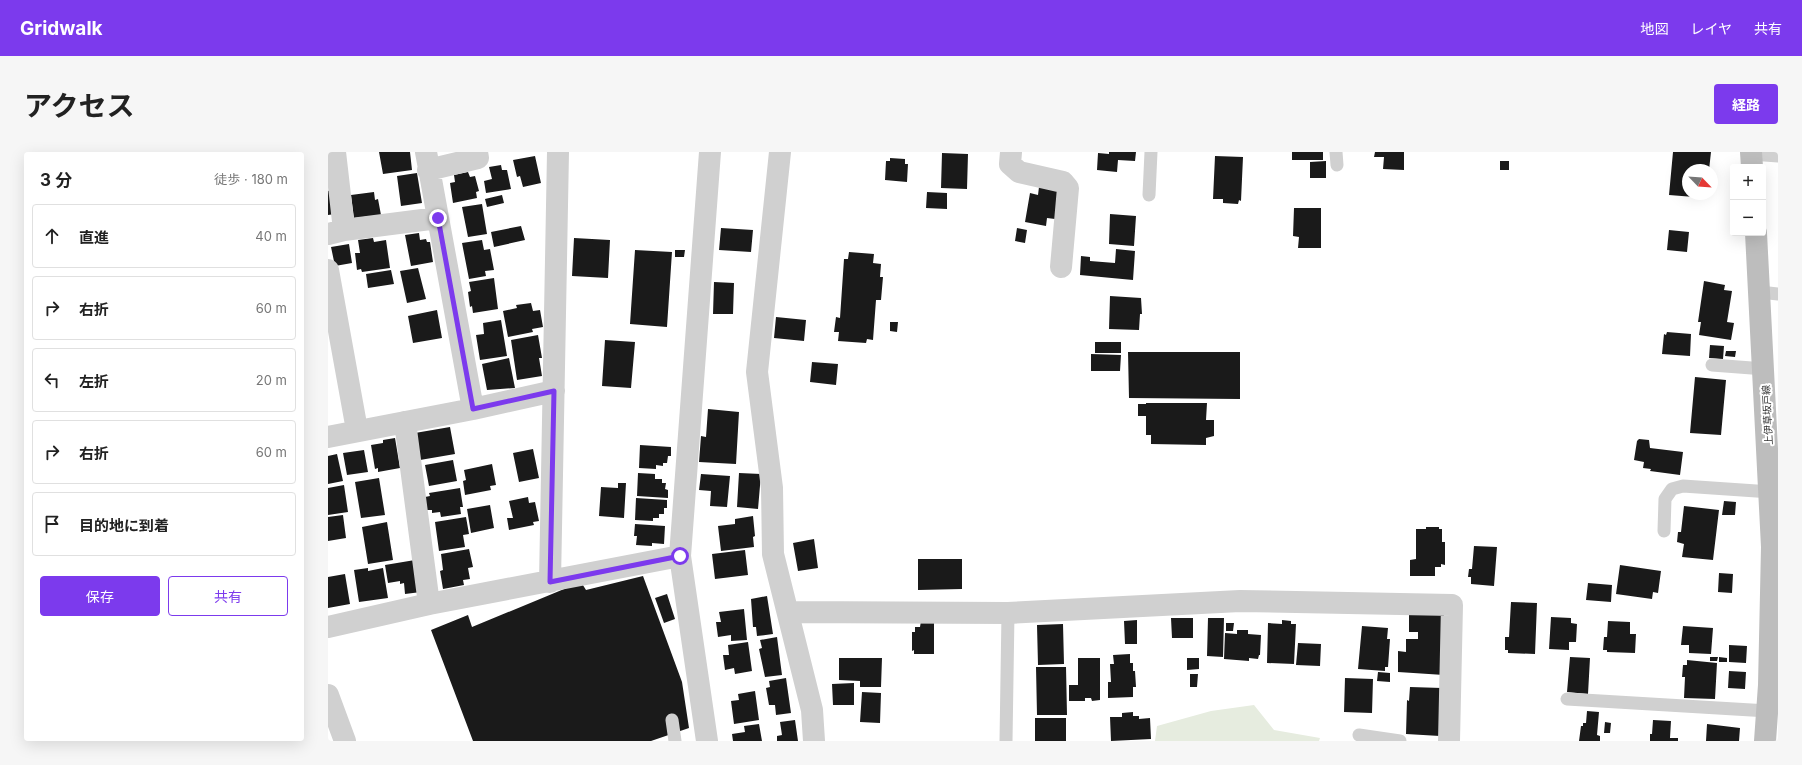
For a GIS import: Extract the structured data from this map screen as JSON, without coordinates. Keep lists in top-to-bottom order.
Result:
{
  "streets": {
    "main road": ["上伊草坂戸線"]
  },
  "north": "bottom right",
  "page": {
    "header": "Gridwalk",
    "nav": ["地図", "レイヤ", "共有"],
    "title": "アクセス",
    "buttons": [
      "経路",
      ["保存", "共有"]
    ],
    "heading": ["3 分", "徒歩 · 180 m"],
    "map_buttons": ["+", "−"],
    "list": [
      ["直進", "40 m"],
      ["右折", "60 m"],
      ["左折", "20 m"],
      ["右折", "60 m"],
      "目的地に到着"
    ]
  }
}
